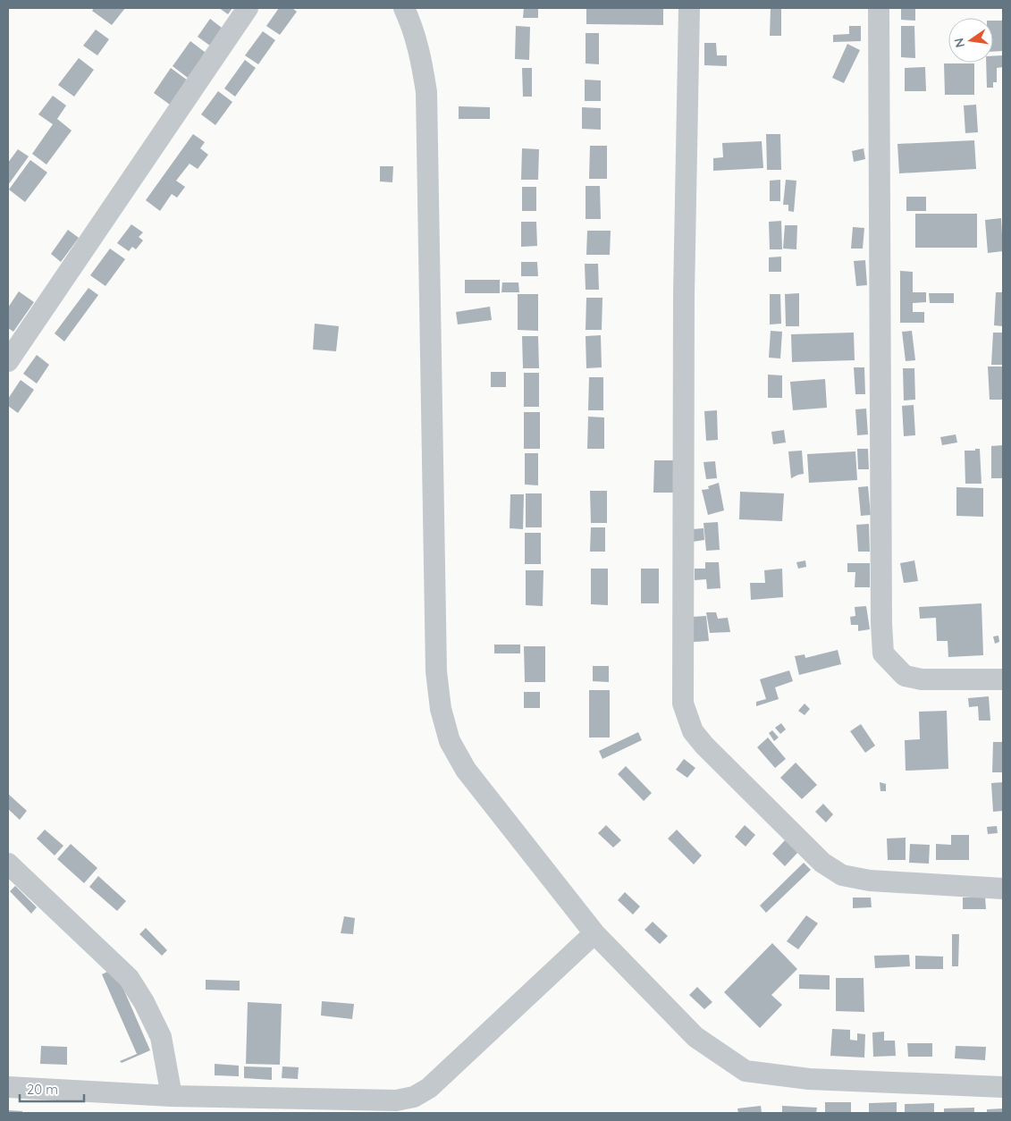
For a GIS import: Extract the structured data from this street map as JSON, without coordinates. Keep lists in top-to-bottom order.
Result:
{
  "scale_bar": "20 m",
  "north": "left"
}
